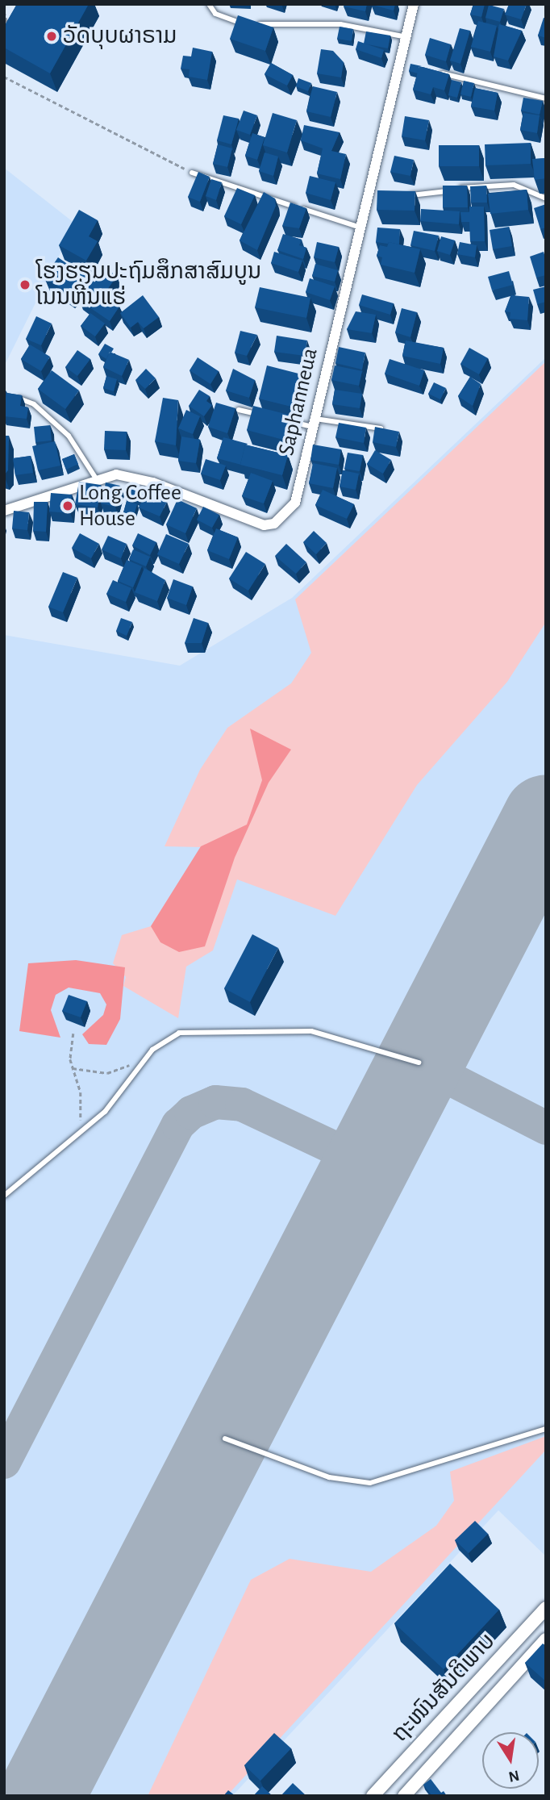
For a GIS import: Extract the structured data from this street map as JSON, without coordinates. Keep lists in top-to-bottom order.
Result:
{
  "streets": {
    "street": ["Saphanneua", "ຖະໜົນສັນຕິພາບ"]
  },
  "places": ["ວັດບຸບຜາຣາມ", "ໂຮງຮຽນປະຖົມສຶກສາສົມບູນ ໂນນຫີນແຮ່", "Long Coffee House"],
  "north": "bottom"
}
